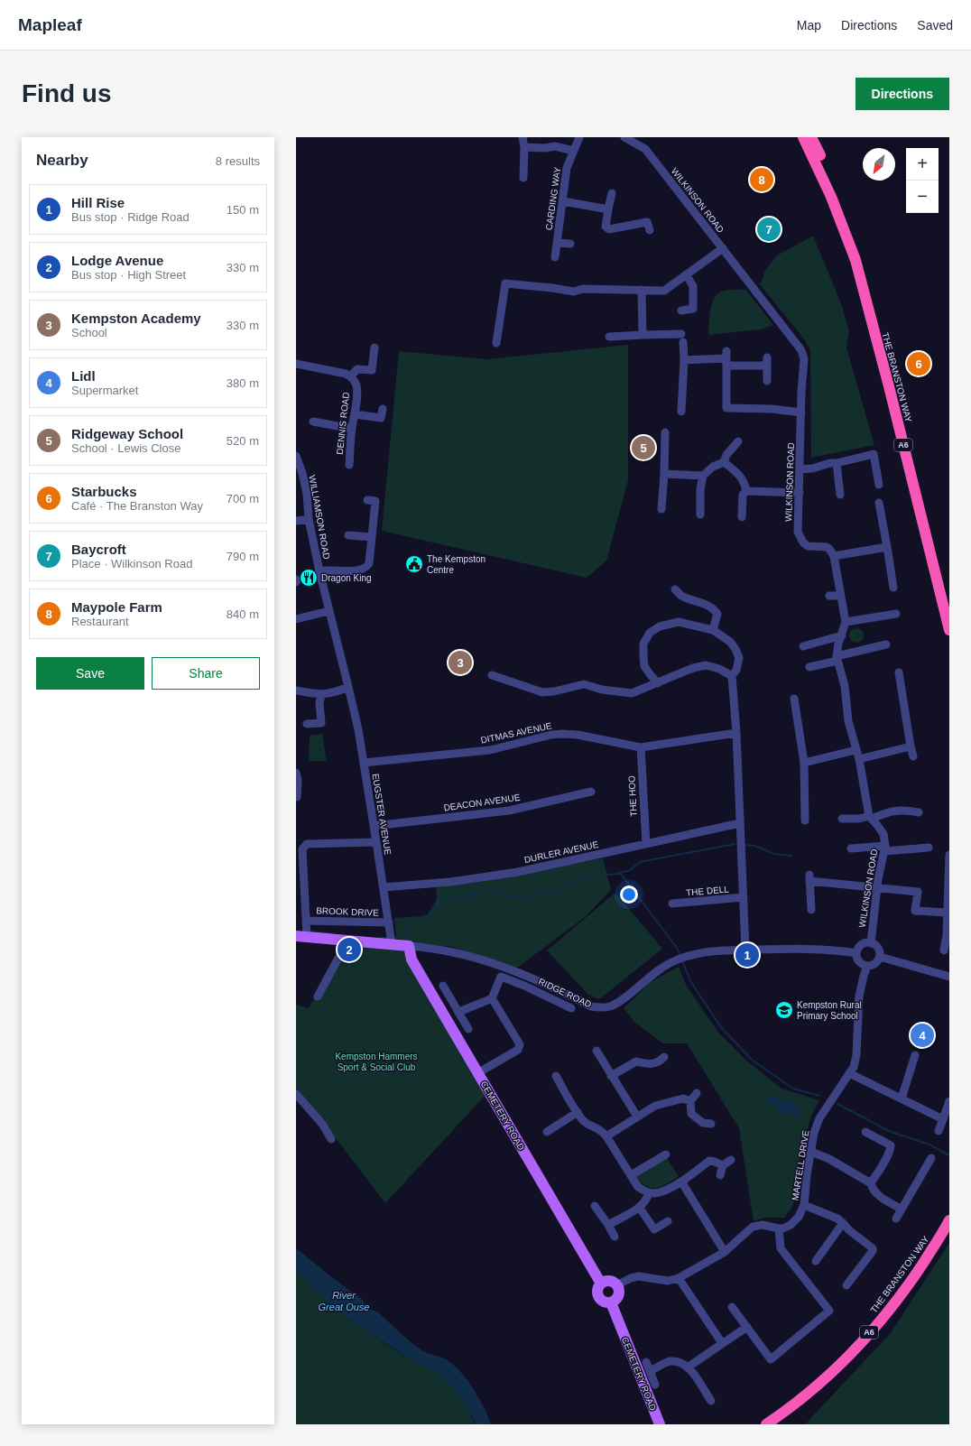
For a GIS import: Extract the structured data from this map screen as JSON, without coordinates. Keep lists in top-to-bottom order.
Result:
{
  "streets": {
    "highway": ["THE BRANSTON WAY", "A6"],
    "main road": ["CEMETERY ROAD"],
    "street": [
      "CARDING WAY",
      "WILKINSON ROAD",
      "DENNIS ROAD",
      "WILLIAMSON ROAD",
      "DITMAS AVENUE",
      "THE HOO",
      "DEACON AVENUE",
      "EUGSTER AVENUE",
      "DURLER AVENUE",
      "THE DELL",
      "BROOK DRIVE",
      "RIDGE ROAD",
      "MARTELL DRIVE"
    ]
  },
  "crossings": [
    ["WILKINSON ROAD", "RIDGE ROAD"],
    ["WILKINSON ROAD", "MARTELL DRIVE"],
    ["WILLIAMSON ROAD", "EUGSTER AVENUE"],
    ["DITMAS AVENUE", "THE HOO"],
    ["DITMAS AVENUE", "EUGSTER AVENUE"],
    ["THE HOO", "DURLER AVENUE"],
    ["DEACON AVENUE", "EUGSTER AVENUE"],
    ["EUGSTER AVENUE", "DURLER AVENUE"],
    ["EUGSTER AVENUE", "BROOK DRIVE"],
    ["EUGSTER AVENUE", "RIDGE ROAD"],
    ["EUGSTER AVENUE", "CEMETERY ROAD"],
    ["RIDGE ROAD", "CEMETERY ROAD"],
    ["RIDGE ROAD", "MARTELL DRIVE"]
  ],
  "water": ["River Great Ouse"],
  "parks": ["Kempston Hammers Sport & Social Club"],
  "places": {
    "public building": ["The Kempston Centre"],
    "restaurant": ["Dragon King"],
    "school or university": ["Kempston Rural Primary School"]
  },
  "north": "bottom left",
  "page": {
    "header": "Mapleaf",
    "nav": ["Map", "Directions", "Saved"],
    "buttons": [
      "Directions",
      ["Save", "Share"]
    ],
    "title": "Find us",
    "heading": ["Nearby", "8 results"],
    "map_buttons": ["+", "−"],
    "pins": [
      "8",
      "7",
      "6",
      "5",
      "3",
      "2",
      "1",
      "4"
    ],
    "list": [
      {
        "mark": "1",
        "name": "Hill Rise",
        "note": "Bus stop · Ridge Road",
        "value": "150 m"
      },
      {
        "mark": "2",
        "name": "Lodge Avenue",
        "note": "Bus stop · High Street",
        "value": "330 m"
      },
      {
        "mark": "3",
        "name": "Kempston Academy",
        "note": "School",
        "value": "330 m"
      },
      {
        "mark": "4",
        "name": "Lidl",
        "note": "Supermarket",
        "value": "380 m"
      },
      {
        "mark": "5",
        "name": "Ridgeway School",
        "note": "School · Lewis Close",
        "value": "520 m"
      },
      {
        "mark": "6",
        "name": "Starbucks",
        "note": "Café · The Branston Way",
        "value": "700 m"
      },
      {
        "mark": "7",
        "name": "Baycroft",
        "note": "Place · Wilkinson Road",
        "value": "790 m"
      },
      {
        "mark": "8",
        "name": "Maypole Farm",
        "note": "Restaurant",
        "value": "840 m"
      }
    ]
  }
}
